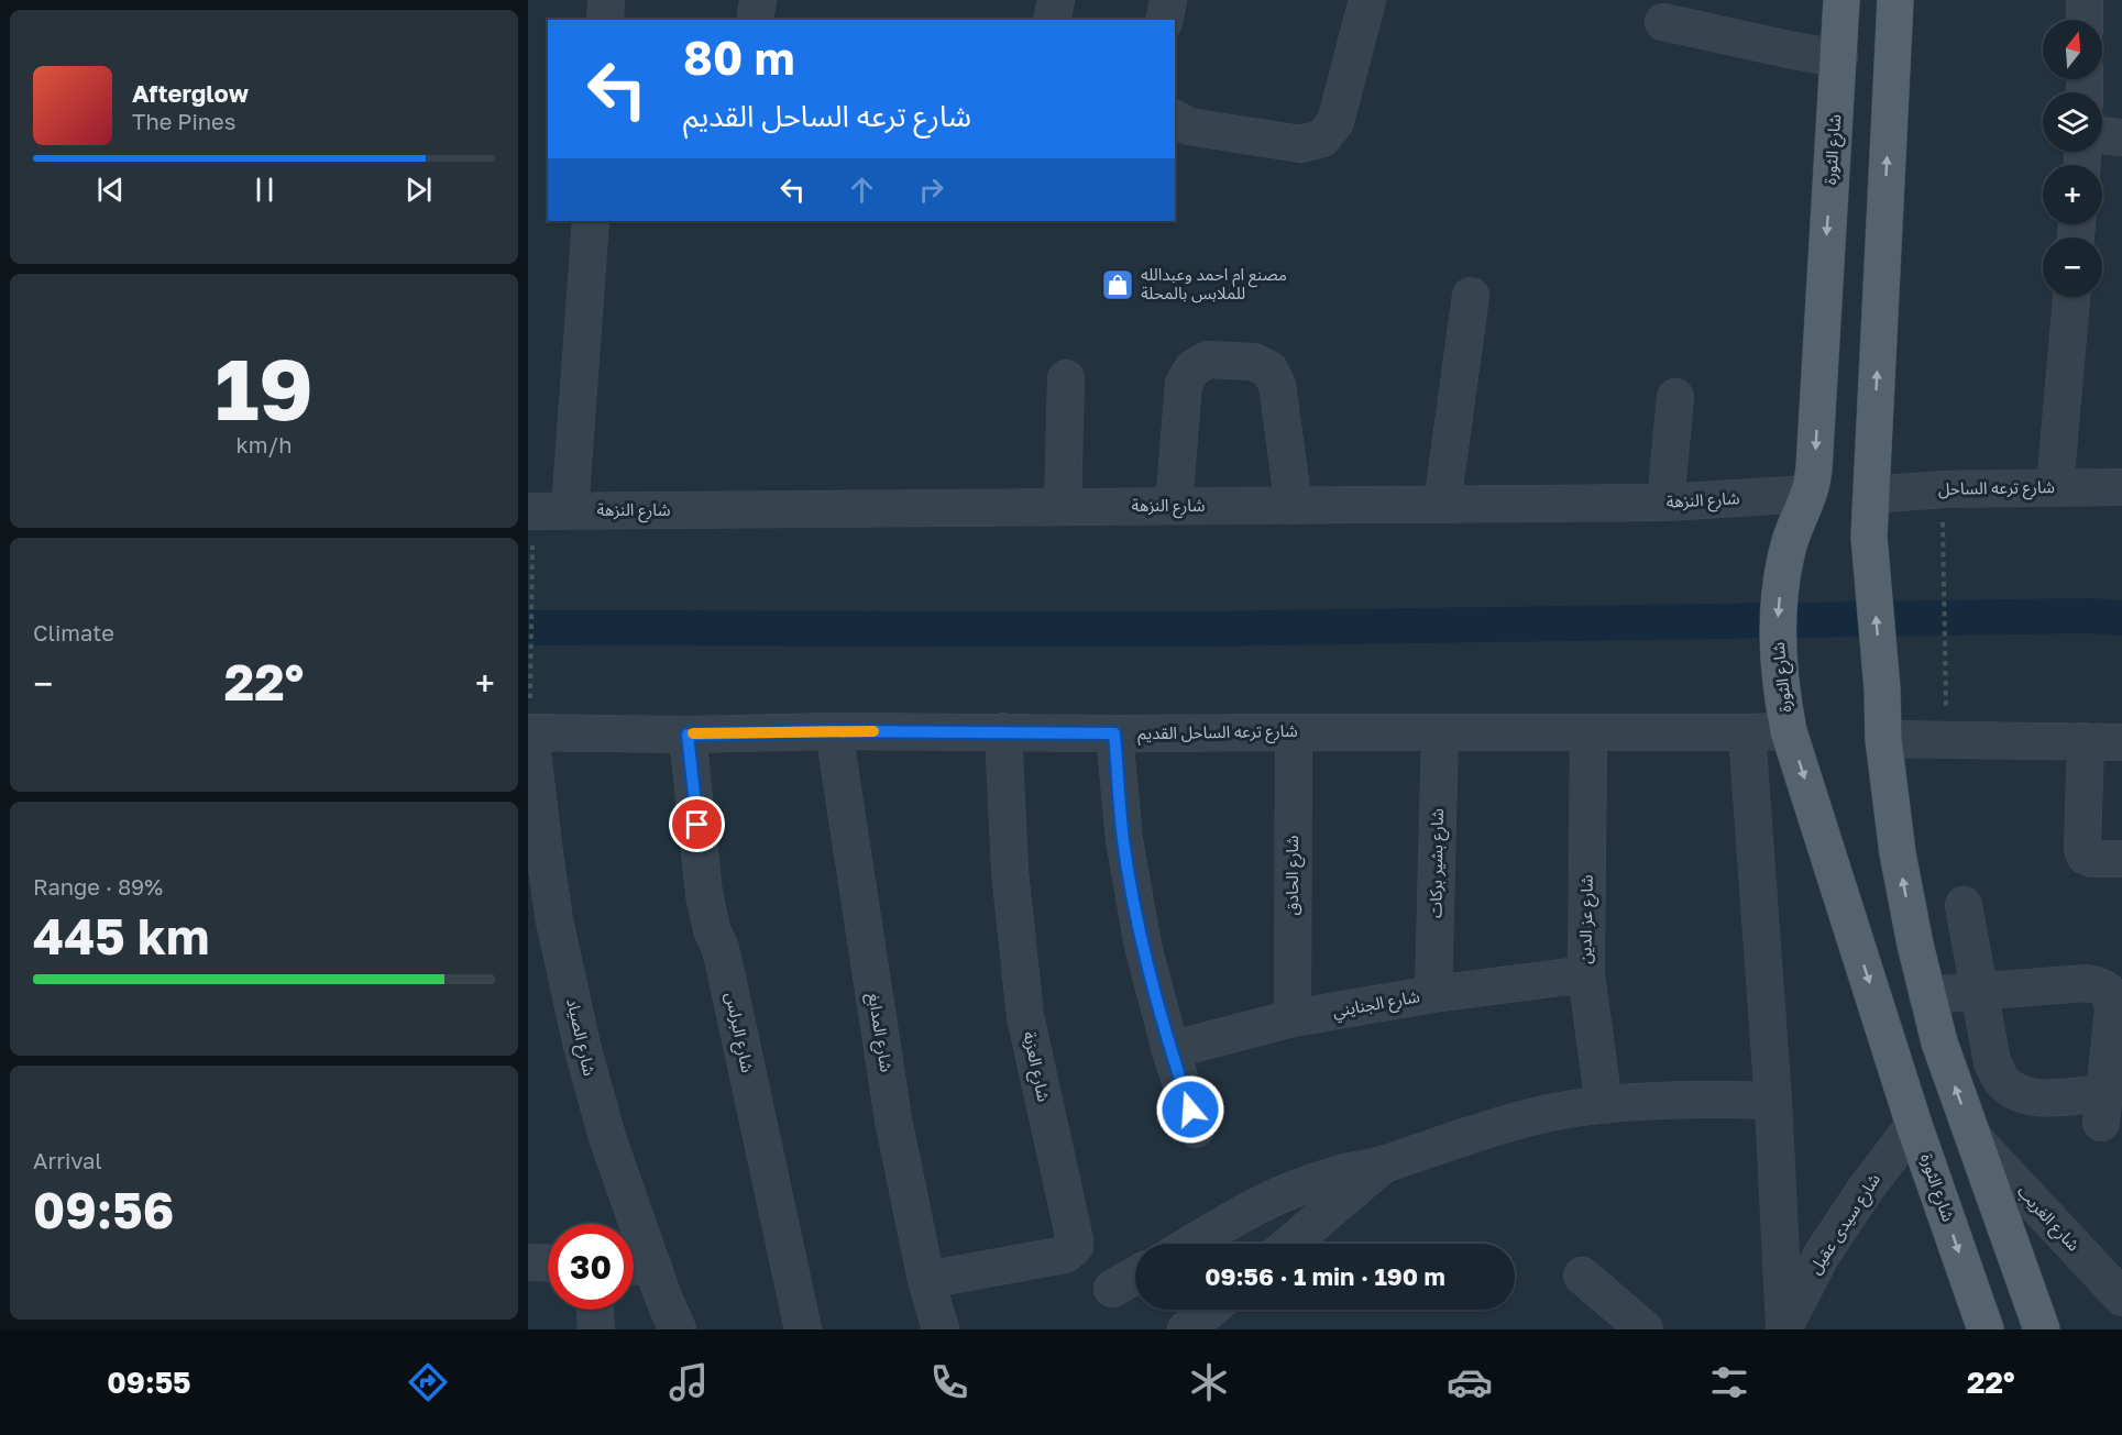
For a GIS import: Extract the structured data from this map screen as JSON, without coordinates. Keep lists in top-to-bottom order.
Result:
{
  "streets": {
    "main road": ["شارع الثورة"],
    "street": [
      "شارع ترعه الساحل",
      "شارع النزهة",
      "شارع ترعه الساحل القديم",
      "شارع بشير بركات",
      "شارع الحادق",
      "شارع عز الدين",
      "شارع الجنايني",
      "شارع البرلس",
      "شارع المدابغ",
      "شارع الصياد",
      "شارع العزبة",
      "شارع الغريب",
      "شارع سيدى عقيل"
    ]
  },
  "crossings": [
    ["شارع الثورة", "شارع النزهة"],
    ["شارع الثورة", "شارع ترعه الساحل القديم"],
    ["شارع الثورة", "شارع سيدى عقيل"],
    ["شارع ترعه الساحل القديم", "شارع بشير بركات"],
    ["شارع ترعه الساحل القديم", "شارع الحادق"],
    ["شارع ترعه الساحل القديم", "شارع عز الدين"],
    ["شارع ترعه الساحل القديم", "شارع البرلس"],
    ["شارع ترعه الساحل القديم", "شارع المدابغ"],
    ["شارع ترعه الساحل القديم", "شارع الصياد"],
    ["شارع ترعه الساحل القديم", "شارع العزبة"],
    ["شارع بشير بركات", "شارع الجنايني"],
    ["شارع الحادق", "شارع الجنايني"],
    ["شارع عز الدين", "شارع الجنايني"],
    ["شارع المدابغ", "شارع العزبة"]
  ],
  "places": {
    "shop": ["مصنع ام احمد وعبدالله للملابس بالمحلة"]
  },
  "north": "top",
  "page": {
    "map_buttons": ["+", "−"],
    "turn": ["80 m", "شارع ترعه الساحل القديم"],
    "song": ["Afterglow", "The Pines"],
    "tile": [
      ["19", "km/h"],
      "Climate",
      ["Range · 89%", "445 km"],
      ["Arrival", "09:56"]
    ],
    "heat": ["−", "22°", "+"],
    "limit": "30",
    "trip": "09:56 · 1 min · 190 m",
    "tabs": ["09:55", "22°"]
  }
}
